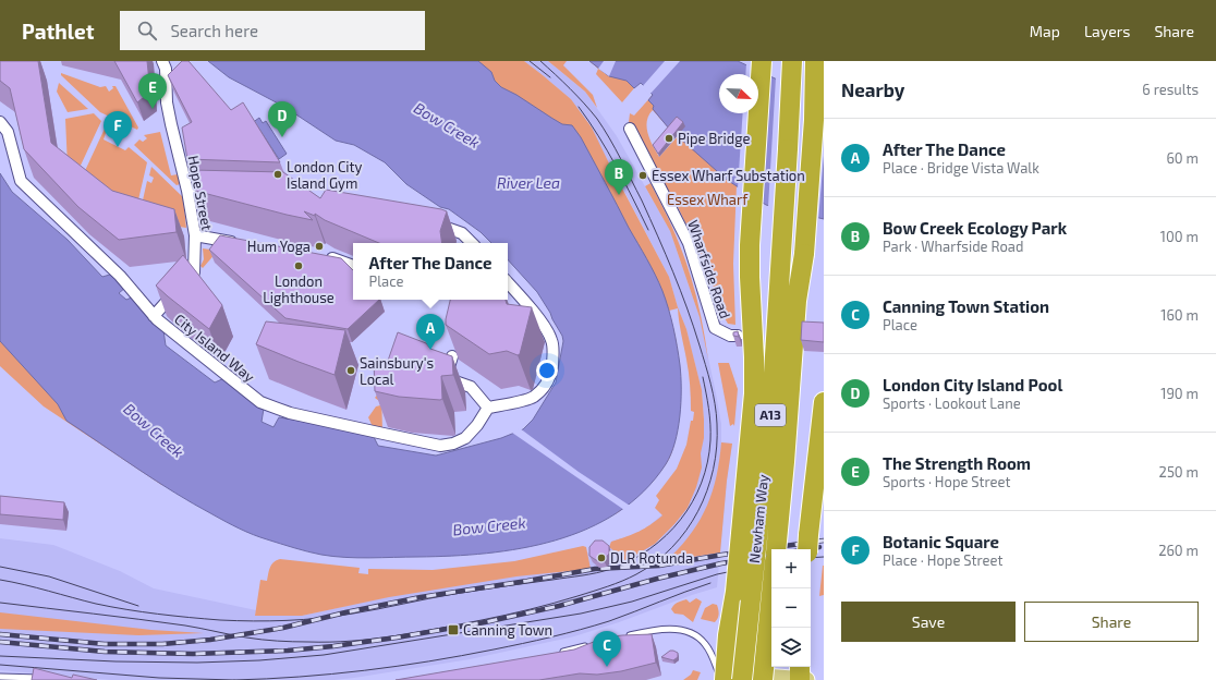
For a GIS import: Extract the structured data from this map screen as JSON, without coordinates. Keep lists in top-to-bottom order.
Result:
{
  "streets": {
    "highway": ["A13", "Newham Way"],
    "street": ["Hope Street", "Wharfside Road", "City Island Way"]
  },
  "crossings": [
    ["Hope Street", "City Island Way"]
  ],
  "water": ["Bow Creek", "River Lea"],
  "parks": ["Essex Wharf"],
  "places": {
    "other": [
      "Pipe Bridge",
      "London City Island Gym",
      "Essex Wharf Substation",
      "Hum Yoga",
      "London Lighthouse",
      "Sainsbury's Local",
      "DLR Rotunda"
    ],
    "transit": ["Canning Town"]
  },
  "north": "bottom right",
  "page": {
    "header": "Pathlet",
    "search": "Search here",
    "nav": ["Map", "Layers", "Share"],
    "heading": ["Nearby", "6 results"],
    "pins": [
      "E",
      "D",
      "F",
      "B",
      "A",
      "C"
    ],
    "list": [
      {
        "mark": "A",
        "name": "After The Dance",
        "note": "Place · Bridge Vista Walk",
        "value": "60 m"
      },
      {
        "mark": "B",
        "name": "Bow Creek Ecology Park",
        "note": "Park · Wharfside Road",
        "value": "100 m"
      },
      {
        "mark": "C",
        "name": "Canning Town Station",
        "note": "Place",
        "value": "160 m"
      },
      {
        "mark": "D",
        "name": "London City Island Pool",
        "note": "Sports · Lookout Lane",
        "value": "190 m"
      },
      {
        "mark": "E",
        "name": "The Strength Room",
        "note": "Sports · Hope Street",
        "value": "250 m"
      },
      {
        "mark": "F",
        "name": "Botanic Square",
        "note": "Place · Hope Street",
        "value": "260 m"
      }
    ],
    "popup": ["After The Dance", "Place"],
    "map_buttons": ["+", "−"],
    "buttons": ["Save", "Share"]
  }
}
